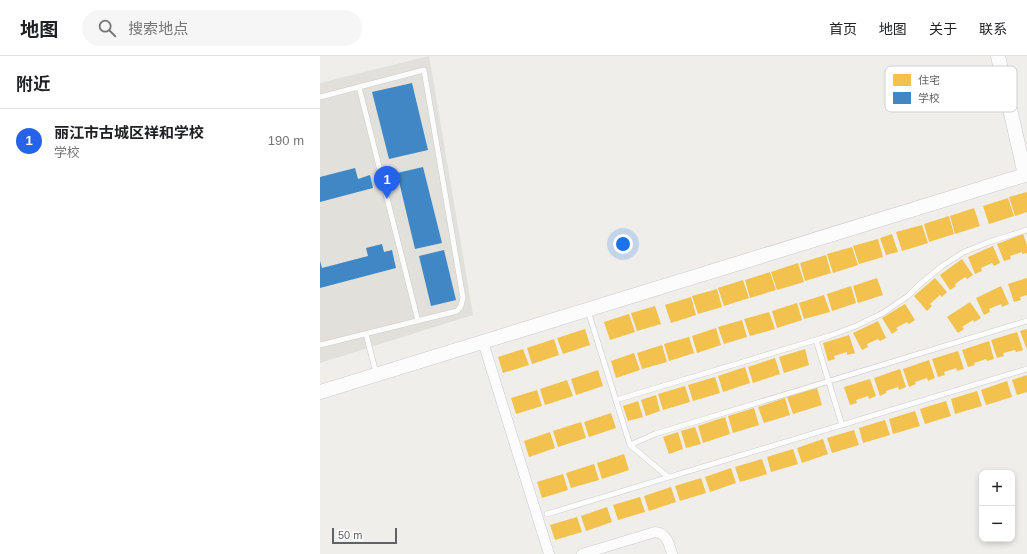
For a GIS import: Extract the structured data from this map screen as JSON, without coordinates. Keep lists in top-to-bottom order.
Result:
{
  "legend": ["住宅", "学校"],
  "scale_bar": "50 m",
  "page": {
    "header": "地图",
    "search": "搜索地点",
    "nav": [
      "首页",
      "地图",
      "关于",
      "联系"
    ],
    "heading": "附近",
    "list": [
      {
        "mark": "1",
        "name": "丽江市古城区祥和学校",
        "note": "学校",
        "value": "190 m"
      }
    ],
    "pins": "1",
    "map_buttons": ["+", "−"],
    "scale": "50 m"
  }
}
